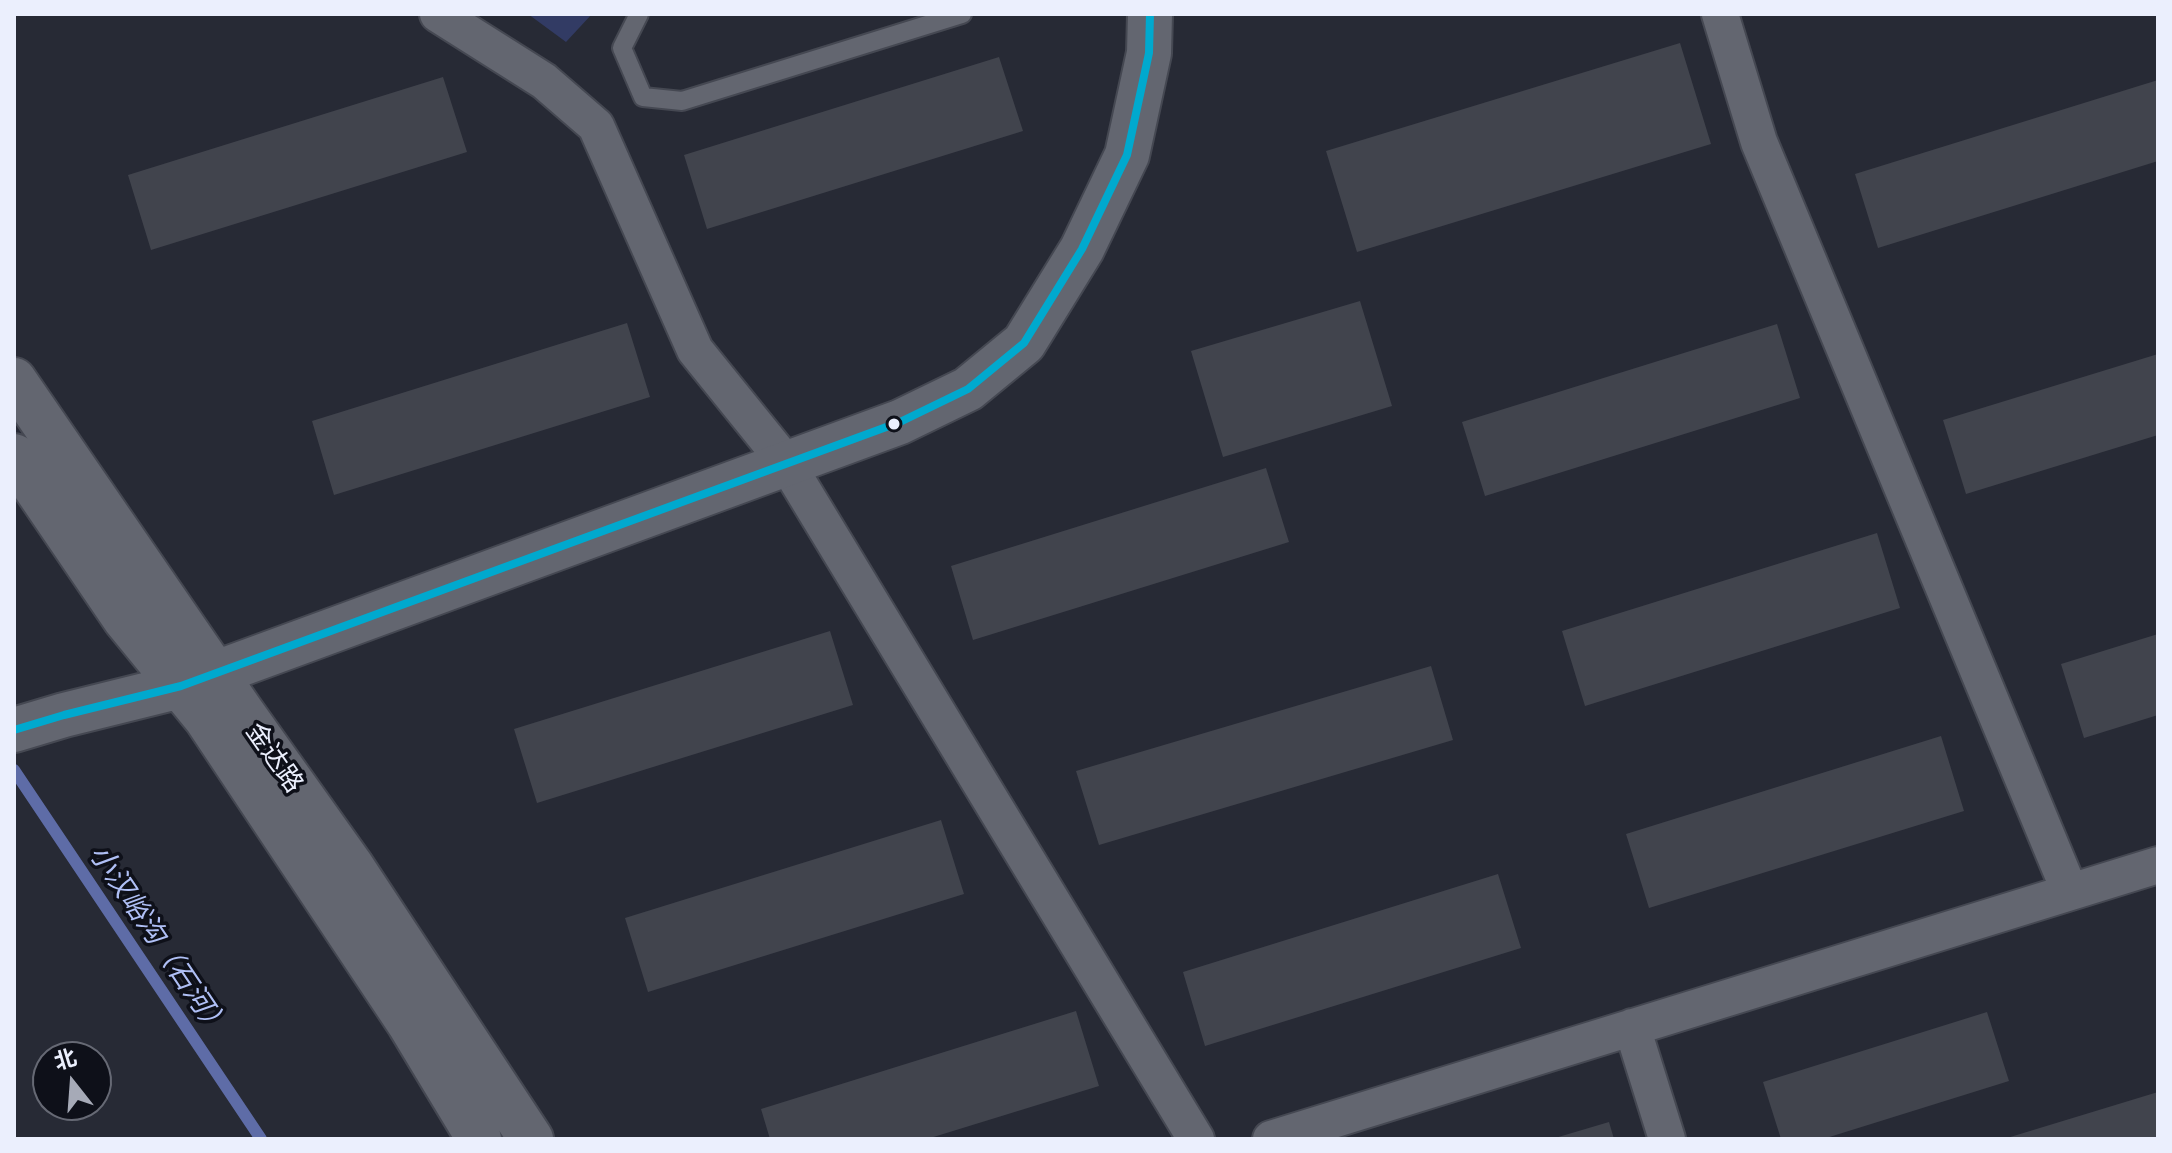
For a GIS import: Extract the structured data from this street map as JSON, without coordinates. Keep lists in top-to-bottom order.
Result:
{
  "streets": {
    "street": ["金达路"]
  },
  "water": ["小汉峪沟（石河）"],
  "north": "top"
}
